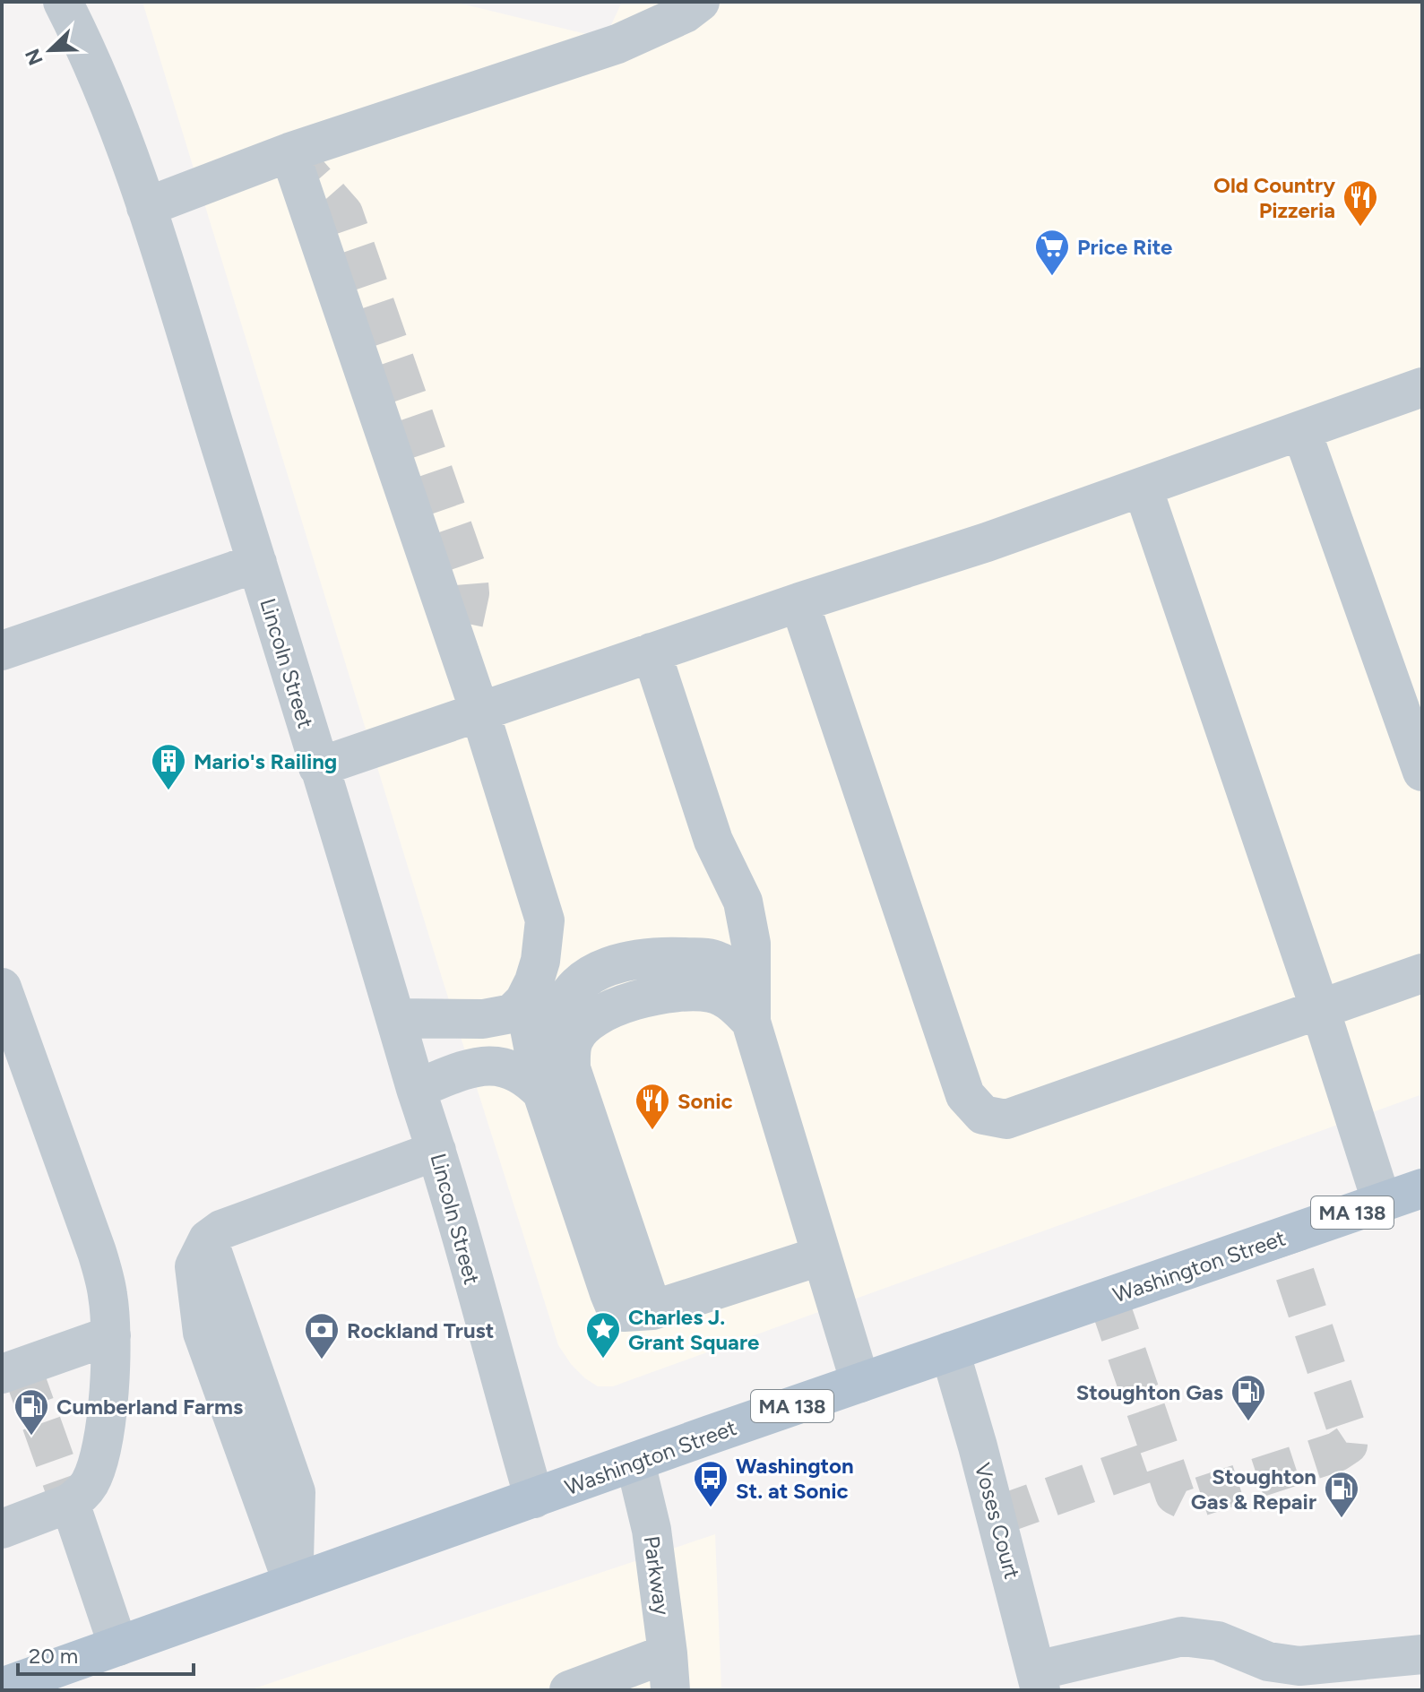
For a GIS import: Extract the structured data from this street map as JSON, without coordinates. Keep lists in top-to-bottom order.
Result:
{
  "streets": {
    "main road": ["MA 138", "Washington Street"],
    "street": ["Lincoln Street", "Voses Court", "Parkway"]
  },
  "crossings": [
    ["Lincoln Street", "Washington Street"],
    ["Washington Street", "Voses Court"],
    ["Washington Street", "Parkway"]
  ],
  "places": {
    "restaurant": ["Old Country Pizzeria", "Sonic"],
    "supermarket": ["Price Rite"],
    "building": ["Mario's Railing"],
    "place": ["Charles J. Grant Square"],
    "bank": ["Rockland Trust"],
    "fuel station": ["Stoughton Gas", "Cumberland Farms", "Stoughton Gas & Repair"],
    "bus stop": ["Washington St. at Sonic"]
  },
  "scale_bar": "20 m",
  "north": "bottom left"
}
